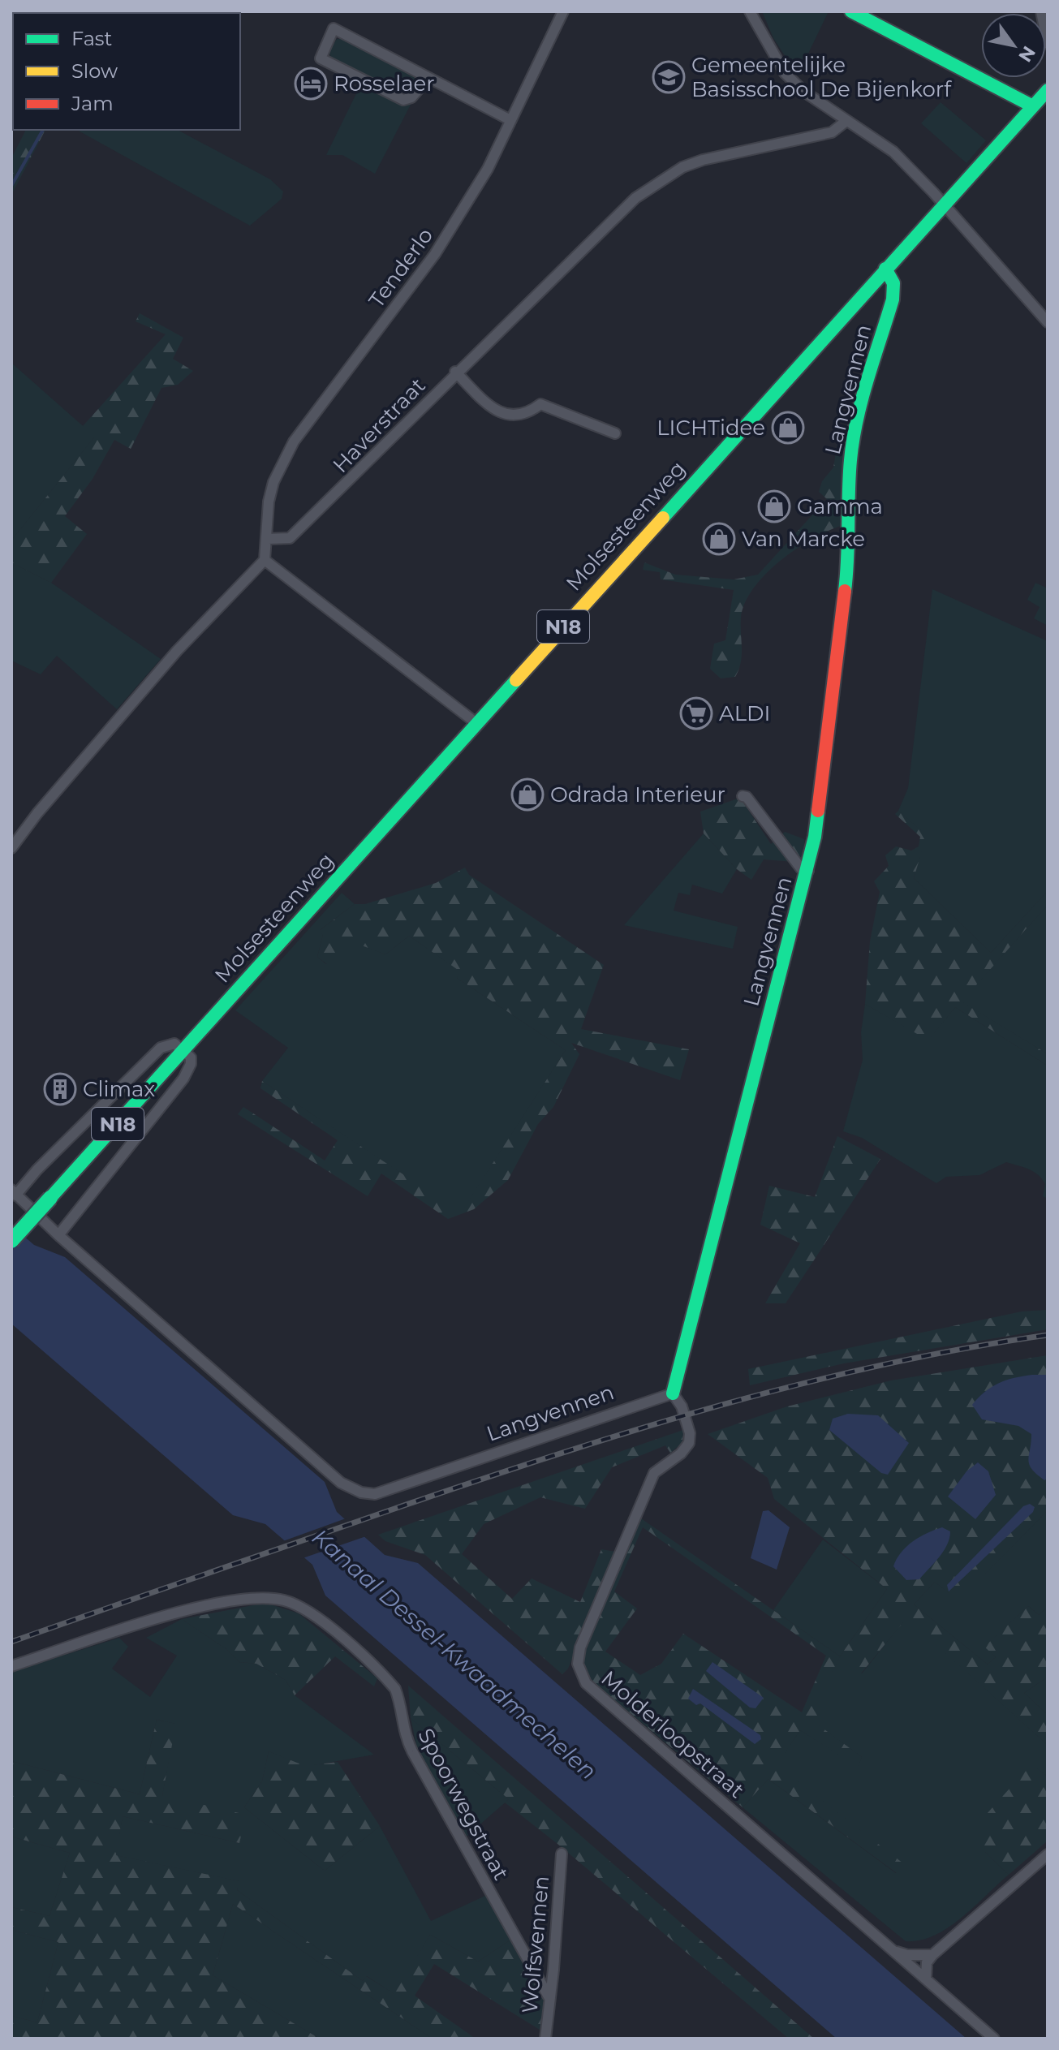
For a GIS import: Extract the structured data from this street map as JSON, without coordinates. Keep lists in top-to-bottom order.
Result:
{
  "streets": {
    "main road": ["Langvennen", "Molsesteenweg", "N18"],
    "street": [
      "Tenderlo",
      "Haverstraat",
      "Molderloopstraat",
      "Spoorwegstraat",
      "Wolfsvennen"
    ]
  },
  "crossings": [
    ["Tenderlo", "Haverstraat"],
    ["Langvennen", "Molsesteenweg"],
    ["Langvennen", "Molderloopstraat"],
    ["Spoorwegstraat", "Wolfsvennen"]
  ],
  "water": ["Kanaal Dessel-Kwaadmechelen"],
  "places": {
    "school or university": ["Gemeentelijke Basisschool De Bijenkorf"],
    "hotel": ["Rosselaer"],
    "shop": [
      "LICHTidee",
      "Gamma",
      "Van Marcke",
      "Odrada Interieur"
    ],
    "supermarket": ["ALDI"],
    "building": ["Climax"]
  },
  "legend": ["Fast", "Slow", "Jam"],
  "north": "bottom right"
}
